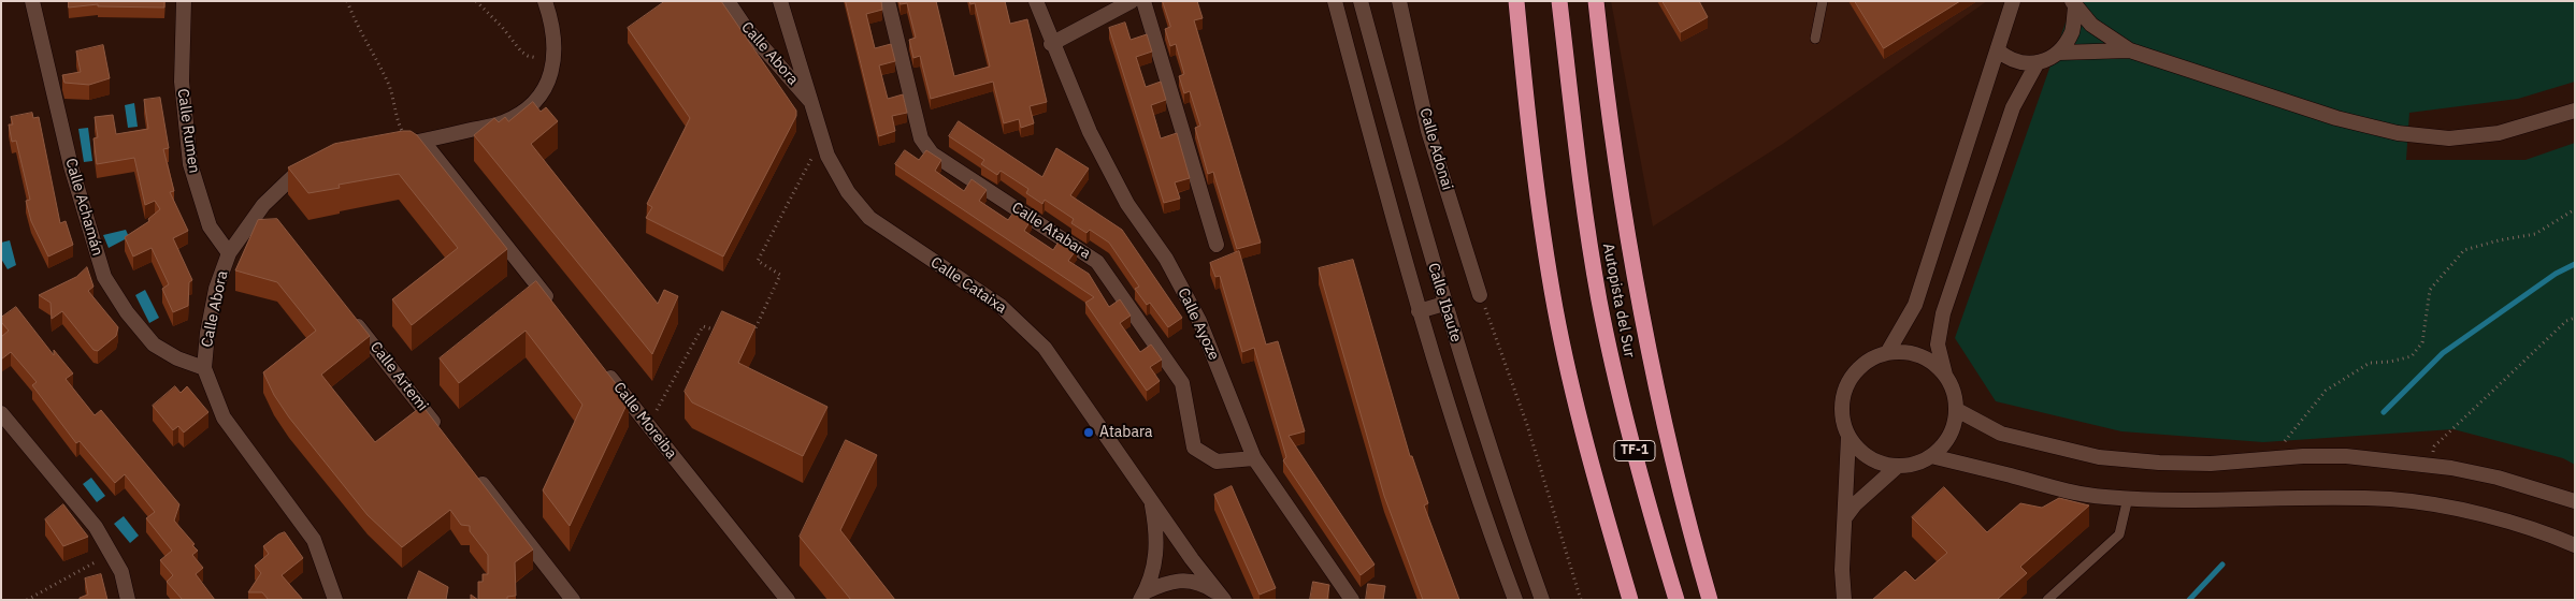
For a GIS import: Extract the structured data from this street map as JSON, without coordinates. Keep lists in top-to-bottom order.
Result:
{
  "streets": {
    "highway": ["Autopista del Sur", "TF-1"],
    "street": [
      "Calle Abora",
      "Calle Rumen",
      "Calle Adonai",
      "Calle Achamán",
      "Calle Atabara",
      "Calle Cataixa",
      "Calle Ibaute",
      "Calle Ayoze",
      "Calle Artemi",
      "Calle Moreiba"
    ]
  },
  "crossings": [
    ["Calle Abora", "Calle Rumen"],
    ["Calle Abora", "Calle Achamán"],
    ["Calle Abora", "Calle Cataixa"],
    ["Calle Atabara", "Calle Ayoze"]
  ],
  "places": ["Atabara"]
}
